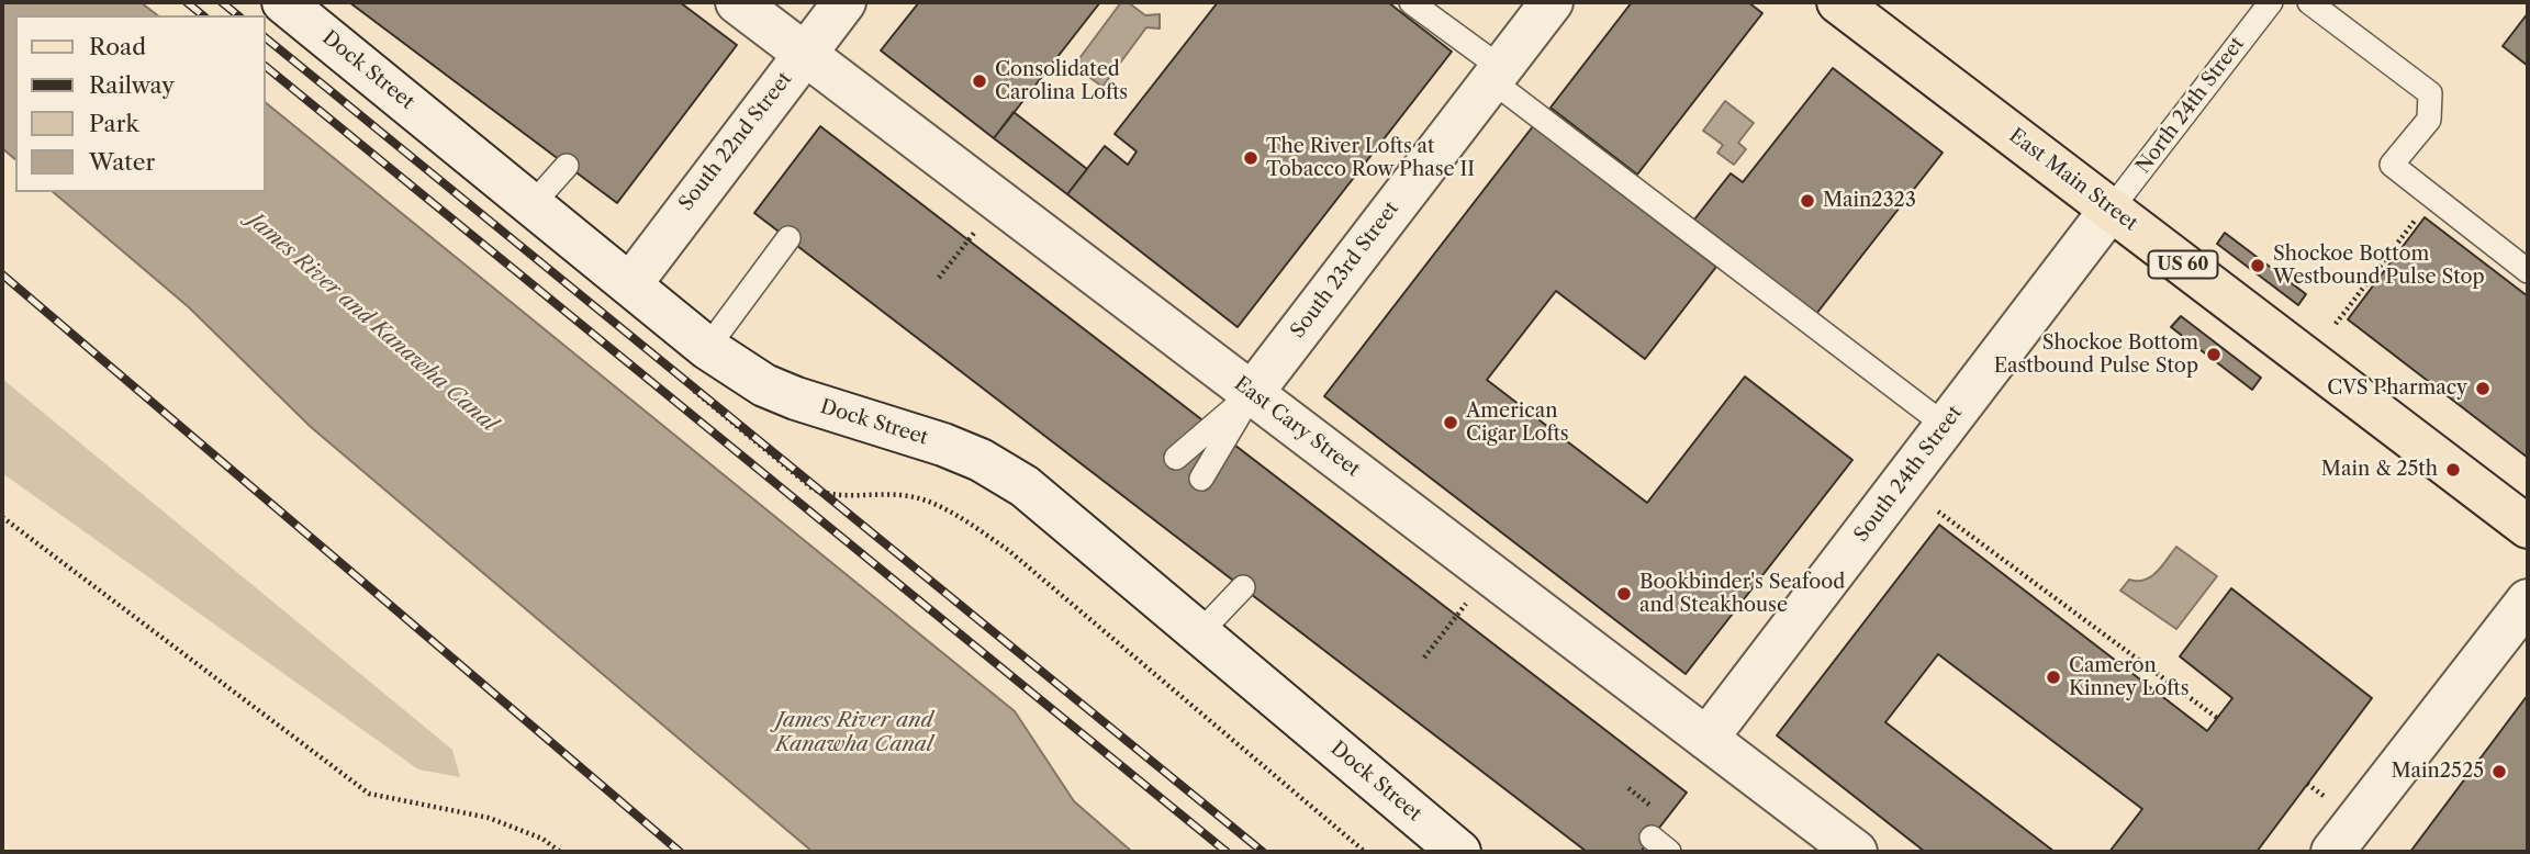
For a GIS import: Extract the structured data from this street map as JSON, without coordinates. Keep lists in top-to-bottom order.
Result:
{
  "streets": {
    "main road": ["East Main Street", "US 60"],
    "street": [
      "Dock Street",
      "South 22nd Street",
      "South 23rd Street",
      "East Cary Street",
      "South 24th Street"
    ],
    "lane": ["North 24th Street"]
  },
  "crossings": [
    ["Dock Street", "South 22nd Street"],
    ["North 24th Street", "East Main Street"],
    ["North 24th Street", "South 24th Street"],
    ["South 22nd Street", "East Cary Street"],
    ["East Main Street", "South 24th Street"],
    ["South 23rd Street", "East Cary Street"],
    ["East Cary Street", "South 24th Street"]
  ],
  "water": ["James River and Kanawha Canal"],
  "places": [
    "Consolidated Carolina Lofts",
    "The River Lofts at Tobacco Row Phase II",
    "Main2323",
    "Shockoe Bottom Westbound Pulse Stop",
    "Shockoe Bottom Eastbound Pulse Stop",
    "CVS Pharmacy",
    "American Cigar Lofts",
    "Main & 25th",
    "Bookbinder's Seafood and Steakhouse",
    "Cameron Kinney Lofts",
    "Main2525"
  ],
  "legend": [
    "Road",
    "Railway",
    "Park",
    "Water"
  ]
}
